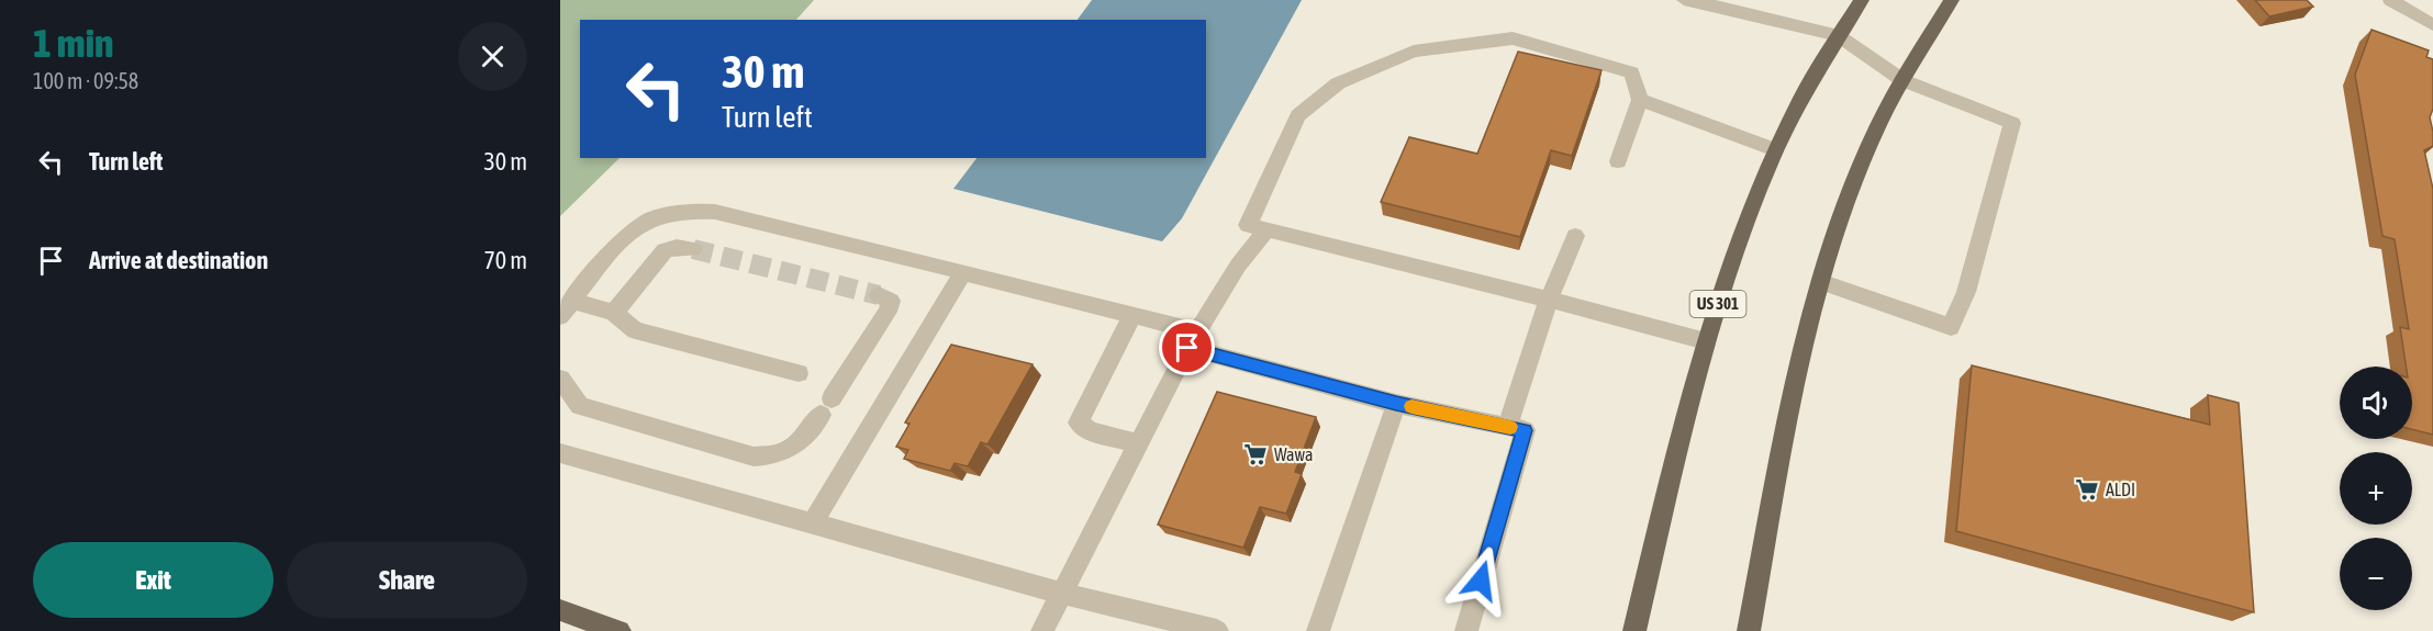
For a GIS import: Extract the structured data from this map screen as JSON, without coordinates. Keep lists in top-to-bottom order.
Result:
{
  "streets": {
    "main road": ["US 301"]
  },
  "places": {
    "supermarket": ["Wawa", "ALDI"]
  },
  "page": {
    "heading": ["1 min", "100 m · 09:58"],
    "turn": ["30 m", "Turn left"],
    "list": [
      {
        "name": "Turn left",
        "value": "30 m"
      },
      {
        "name": "Arrive at destination",
        "value": "70 m"
      }
    ],
    "map_buttons": ["+", "−"],
    "buttons": ["Exit", "Share"]
  }
}
